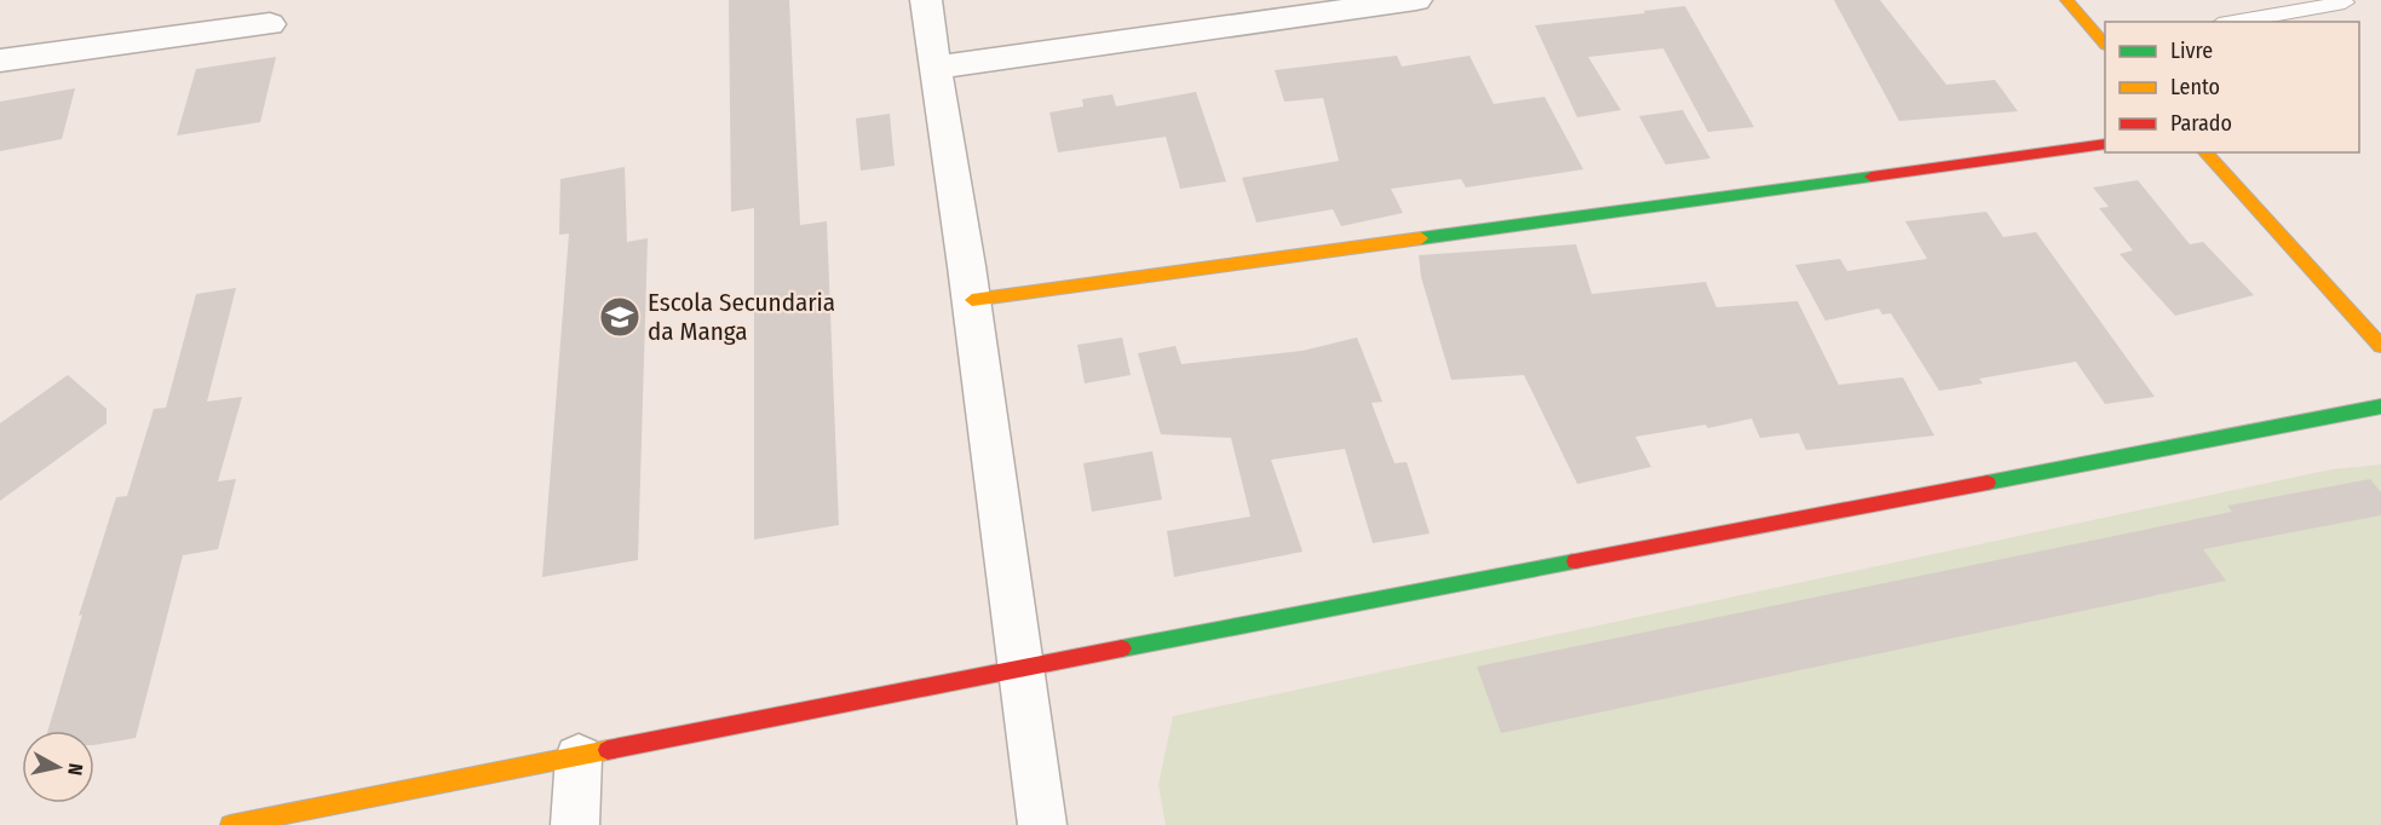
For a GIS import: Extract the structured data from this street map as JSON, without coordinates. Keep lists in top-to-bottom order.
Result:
{
  "places": {
    "school or university": ["Escola Secundaria da Manga"]
  },
  "legend": ["Livre", "Lento", "Parado"],
  "north": "right"
}
